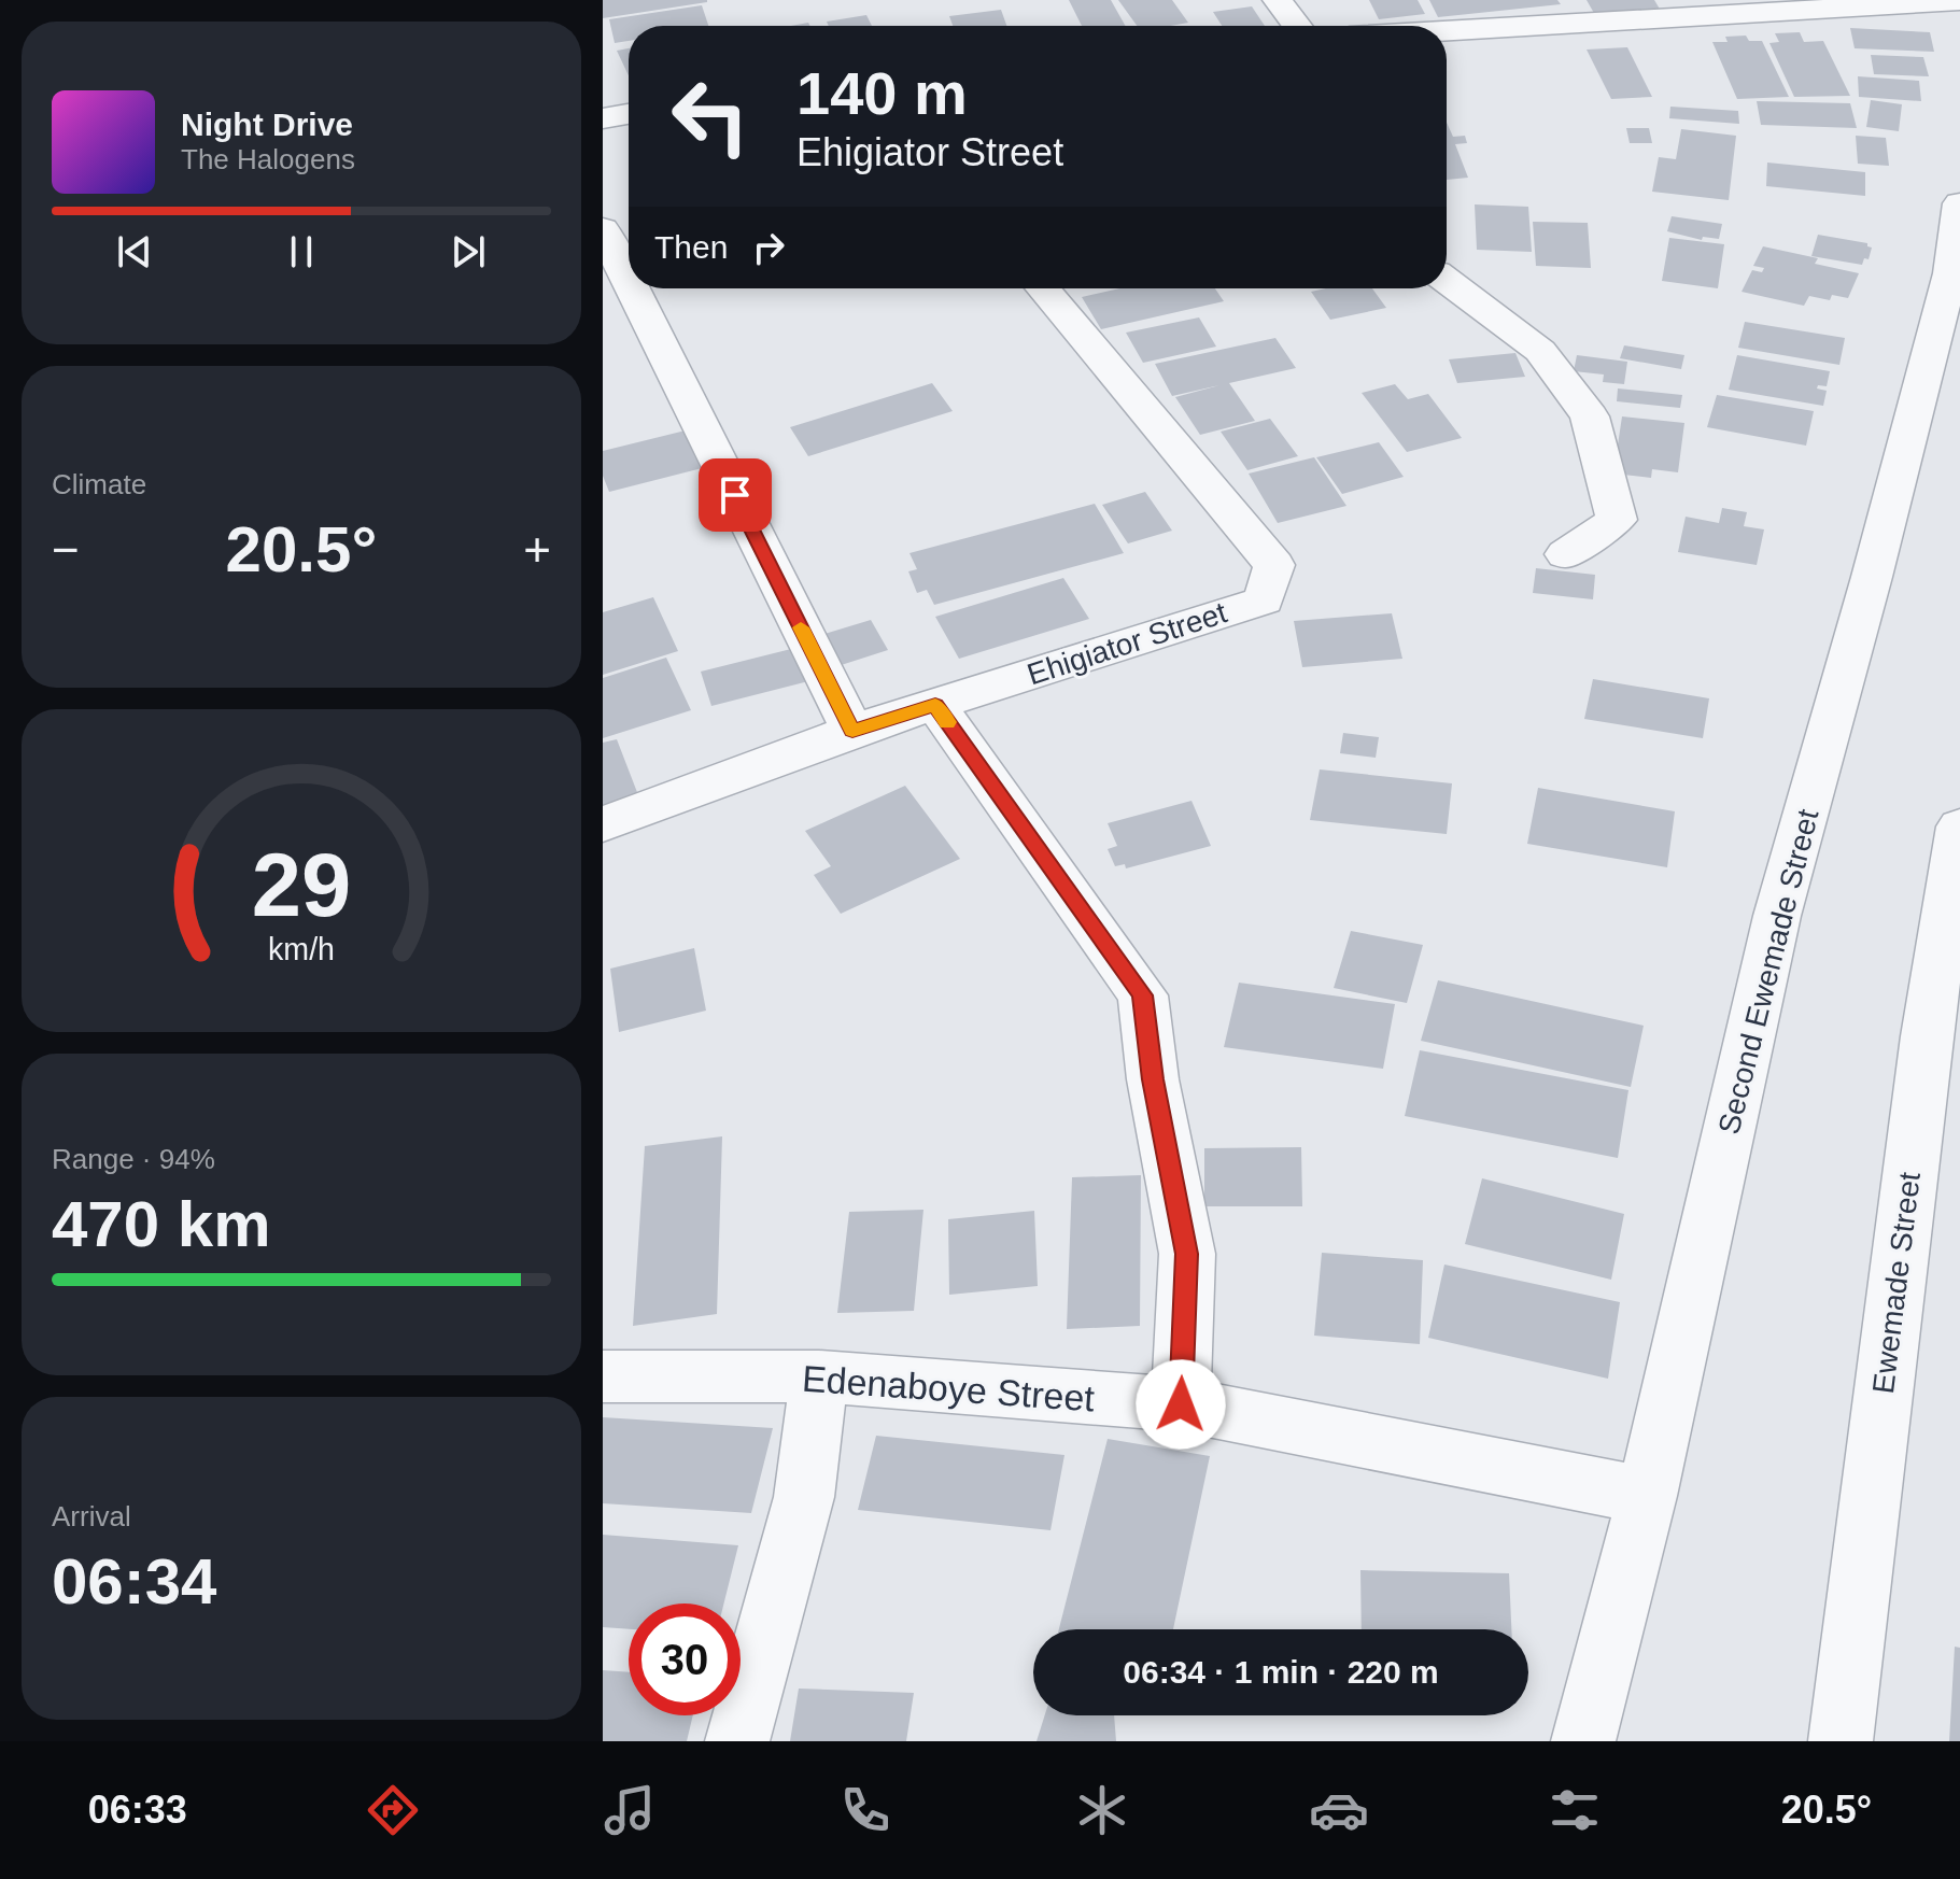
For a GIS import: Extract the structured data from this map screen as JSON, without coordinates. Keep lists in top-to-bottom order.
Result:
{
  "streets": {
    "street": [
      "Ehigiator Street",
      "Second Ewemade Street",
      "Ewemade Street",
      "Edenaboye Street"
    ]
  },
  "crossings": [
    ["Second Ewemade Street", "Edenaboye Street"]
  ],
  "page": {
    "turn": ["140 m", "Ehigiator Street"],
    "song": ["Night Drive", "The Halogens"],
    "then": "Then",
    "tile": [
      "Climate",
      ["Range · 94%", "470 km"],
      ["Arrival", "06:34"]
    ],
    "heat": ["−", "20.5°", "+"],
    "limit": "30",
    "trip": "06:34 · 1 min · 220 m",
    "tabs": ["06:33", "20.5°"],
    "gauge": ["29", "km/h"]
  }
}
